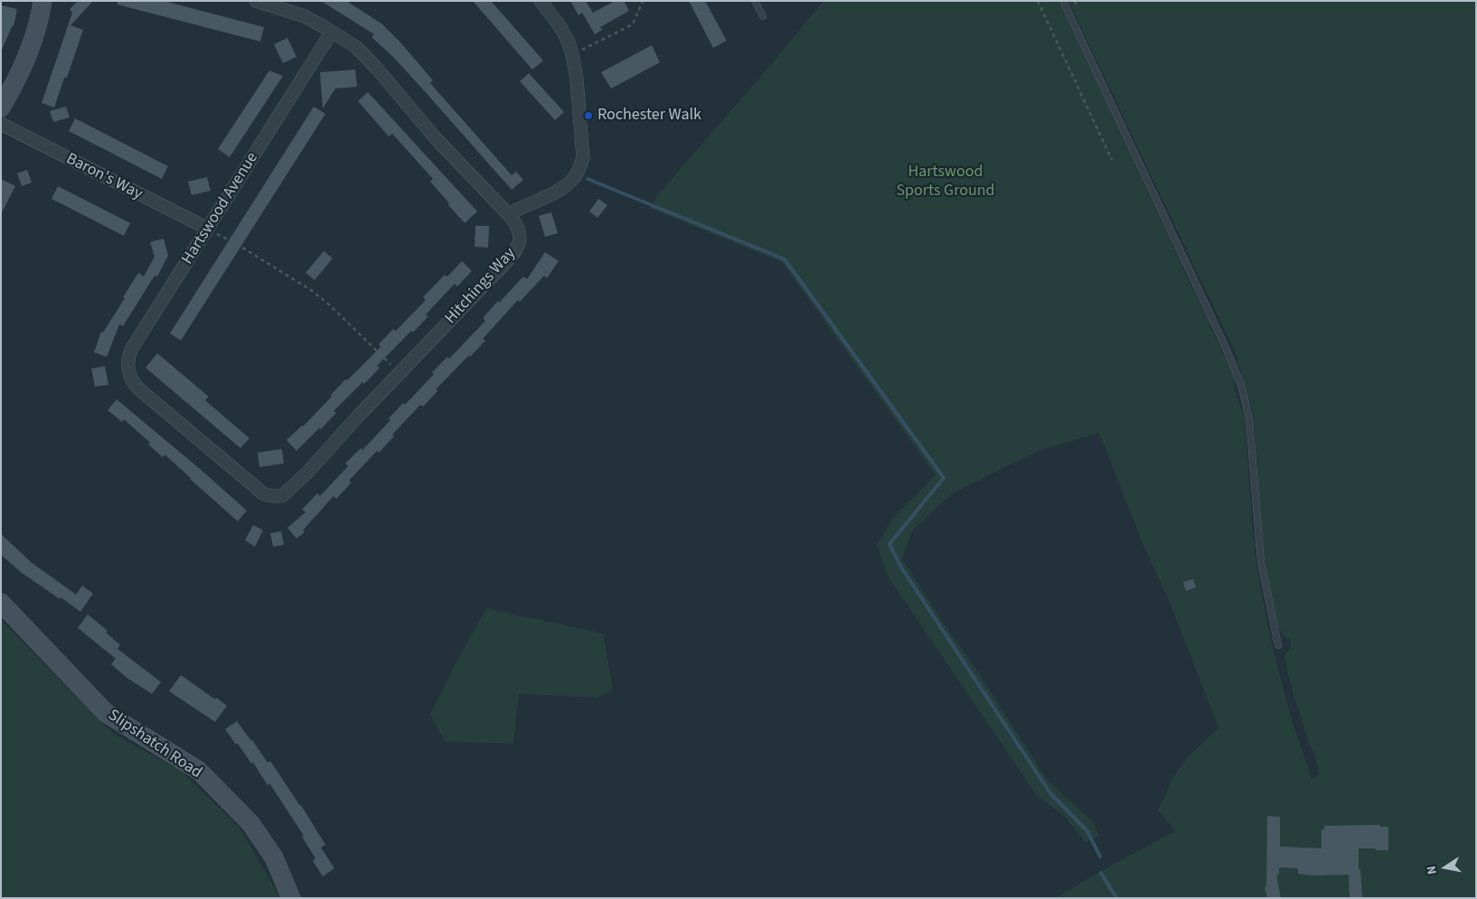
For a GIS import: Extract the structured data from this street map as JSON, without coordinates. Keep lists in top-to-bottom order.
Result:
{
  "streets": {
    "street": [
      "Baron's Way",
      "Hartswood Avenue",
      "Hitchings Way",
      "Slipshatch Road"
    ]
  },
  "crossings": [
    ["Baron's Way", "Hartswood Avenue"],
    ["Hartswood Avenue", "Hitchings Way"]
  ],
  "parks": ["Hartswood Sports Ground"],
  "places": ["Rochester Walk"],
  "north": "left"
}
